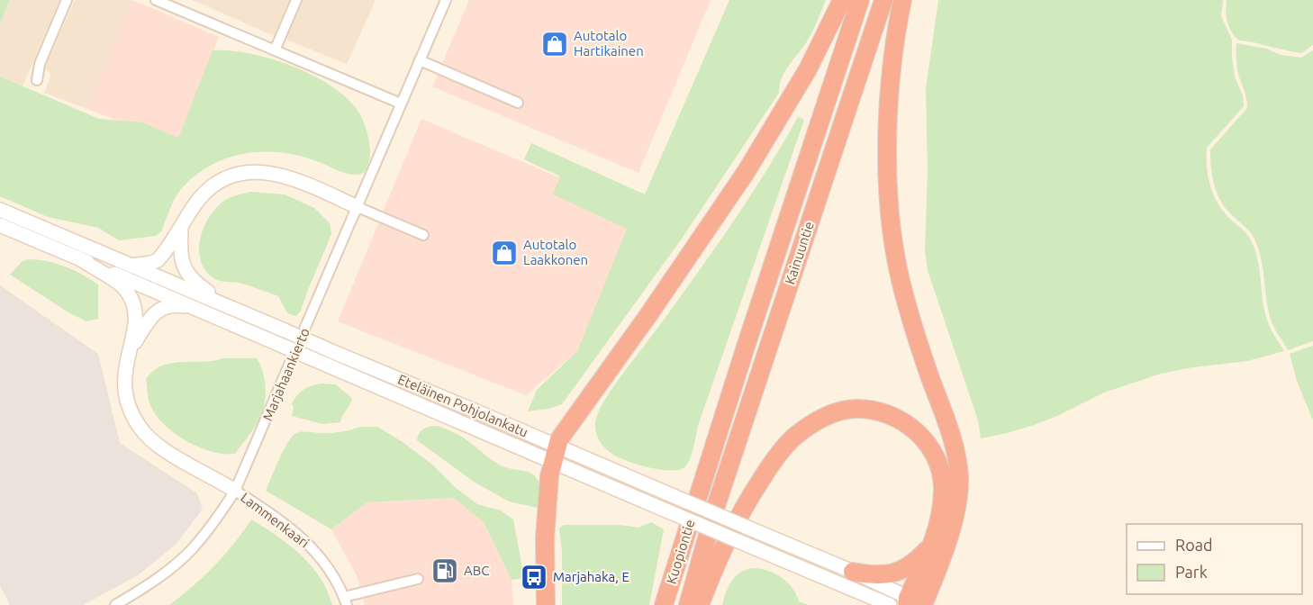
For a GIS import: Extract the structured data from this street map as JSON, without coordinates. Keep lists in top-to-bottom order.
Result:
{
  "streets": {
    "highway": ["Kainuuntie", "Kuopiontie"],
    "main road": ["Eteläinen Pohjolankatu"],
    "street": ["Marjahaankierto", "Lammenkaari"]
  },
  "crossings": [
    ["Kainuuntie", "Kuopiontie"],
    ["Marjahaankierto", "Lammenkaari"]
  ],
  "places": {
    "shop": ["Autotalo Hartikainen", "Autotalo Laakkonen"],
    "fuel station": ["ABC"],
    "bus stop": ["Marjahaka, E"]
  },
  "legend": ["Road", "Park"]
}
